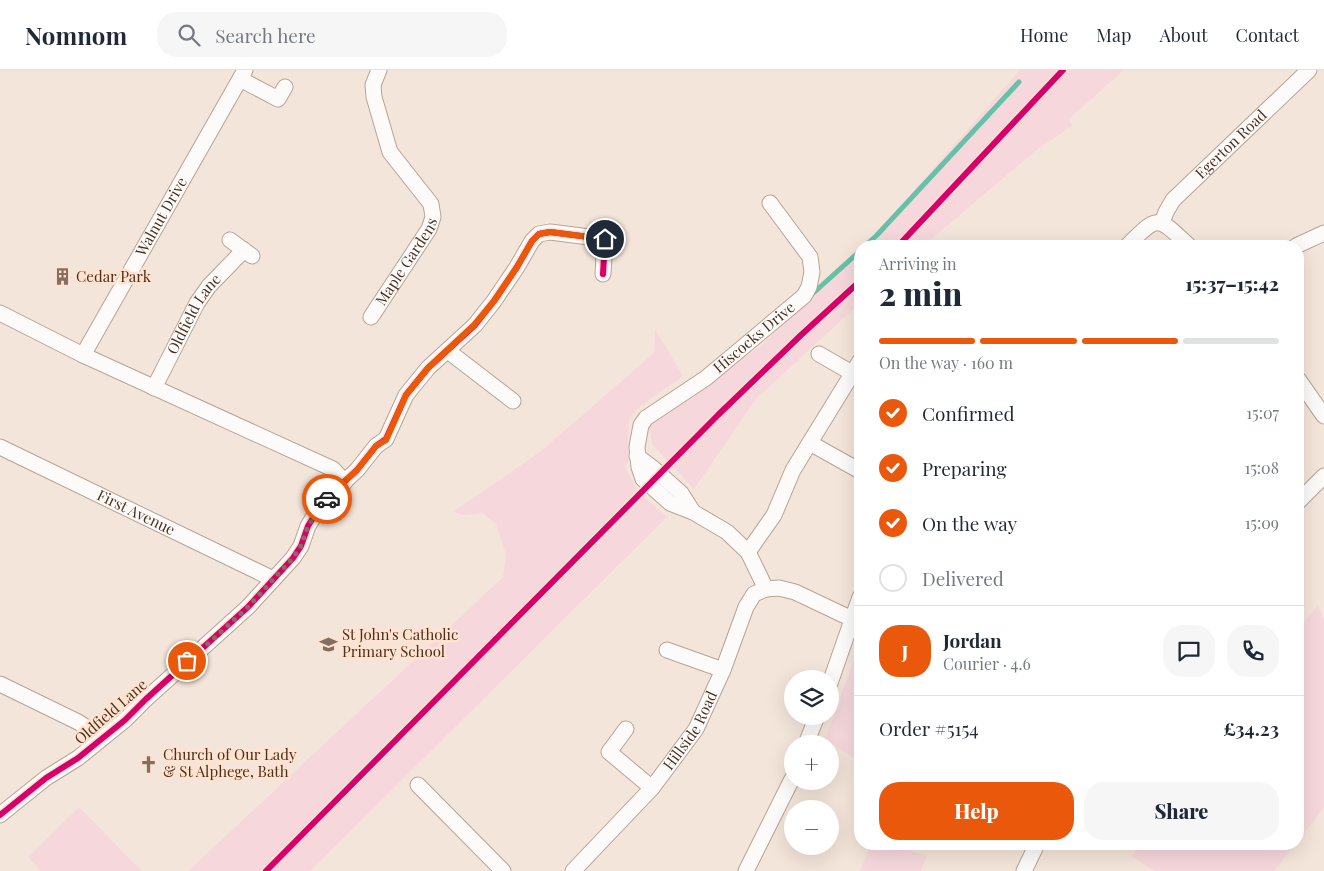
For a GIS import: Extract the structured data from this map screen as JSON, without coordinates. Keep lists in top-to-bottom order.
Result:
{
  "streets": {
    "street": [
      "Egerton Road",
      "Walnut Drive",
      "Maple Gardens",
      "Oldfield Lane",
      "Hiscocks Drive",
      "First Avenue",
      "Hillside Road"
    ]
  },
  "crossings": [
    ["Oldfield Lane", "First Avenue"],
    ["Hiscocks Drive", "Hillside Road"]
  ],
  "places": {
    "building": ["Cedar Park"],
    "school or university": ["St John's Catholic Primary School"],
    "church": ["Church of Our Lady & St Alphege, Bath"]
  },
  "page": {
    "header": "Nomnom",
    "search": "Search here",
    "nav": [
      "Home",
      "Map",
      "About",
      "Contact"
    ],
    "heading": ["2 min", "Arriving in", "15:37–15:42"],
    "panel": [
      "Jordan",
      "Courier · 4.6",
      "Order #5154",
      "£34.23"
    ],
    "bar": "On the way · 160 m",
    "list": [
      ["Confirmed", "15:07"],
      ["Preparing", "15:08"],
      ["On the way", "15:09"],
      "Delivered"
    ],
    "round": "J",
    "map_buttons": ["+", "−"],
    "buttons": ["Help", "Share"]
  }
}
